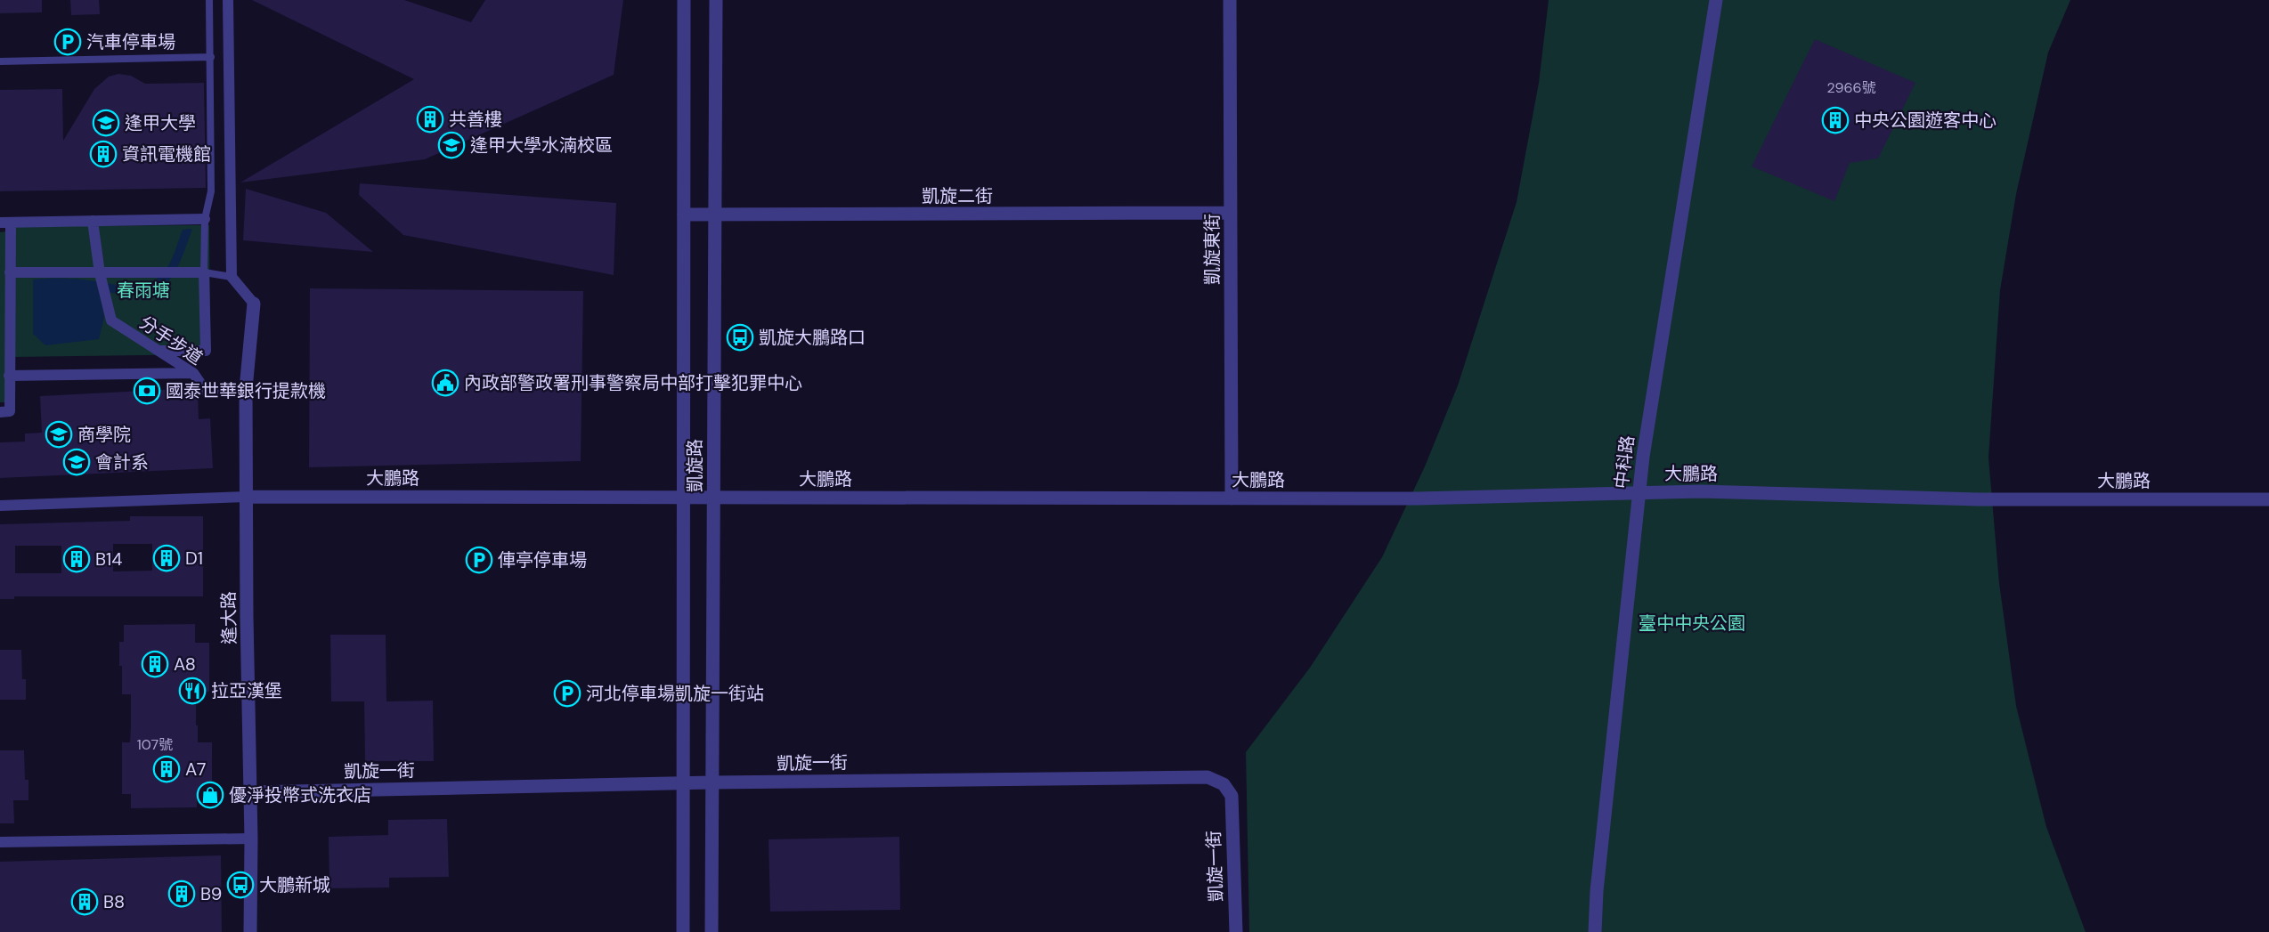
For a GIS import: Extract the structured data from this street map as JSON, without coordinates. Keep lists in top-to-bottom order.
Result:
{
  "streets": {
    "street": [
      "凱旋二街",
      "凱旋東街",
      "分手步道",
      "中科路",
      "凱旋路",
      "大鵬路",
      "逢大路",
      "凱旋一街"
    ]
  },
  "crossings": [
    ["凱旋二街", "凱旋東街"],
    ["凱旋二街", "凱旋路"],
    ["凱旋東街", "大鵬路"],
    ["分手步道", "逢大路"],
    ["中科路", "大鵬路"],
    ["凱旋路", "大鵬路"],
    ["凱旋路", "凱旋一街"],
    ["大鵬路", "逢大路"],
    ["逢大路", "凱旋一街"]
  ],
  "parks": ["春雨塘", "臺中中央公園"],
  "places": {
    "parking": ["汽車停車場", "俥亭停車場", "河北停車場凱旋一街站"],
    "building": [
      "共善樓",
      "中央公園遊客中心",
      "資訊電機館",
      "D1",
      "B14",
      "A8",
      "A7",
      "B9",
      "B8"
    ],
    "school or university": [
      "逢甲大學",
      "逢甲大學水湳校區",
      "商學院",
      "會計系"
    ],
    "bus stop": ["凱旋大鵬路口", "大鵬新城"],
    "public building": ["內政部警政署刑事警察局中部打擊犯罪中心"],
    "bank": ["國泰世華銀行提款機"],
    "restaurant": ["拉亞漢堡"],
    "shop": ["優淨投幣式洗衣店"]
  },
  "house_numbers": ["2966號", "107號"]
}
